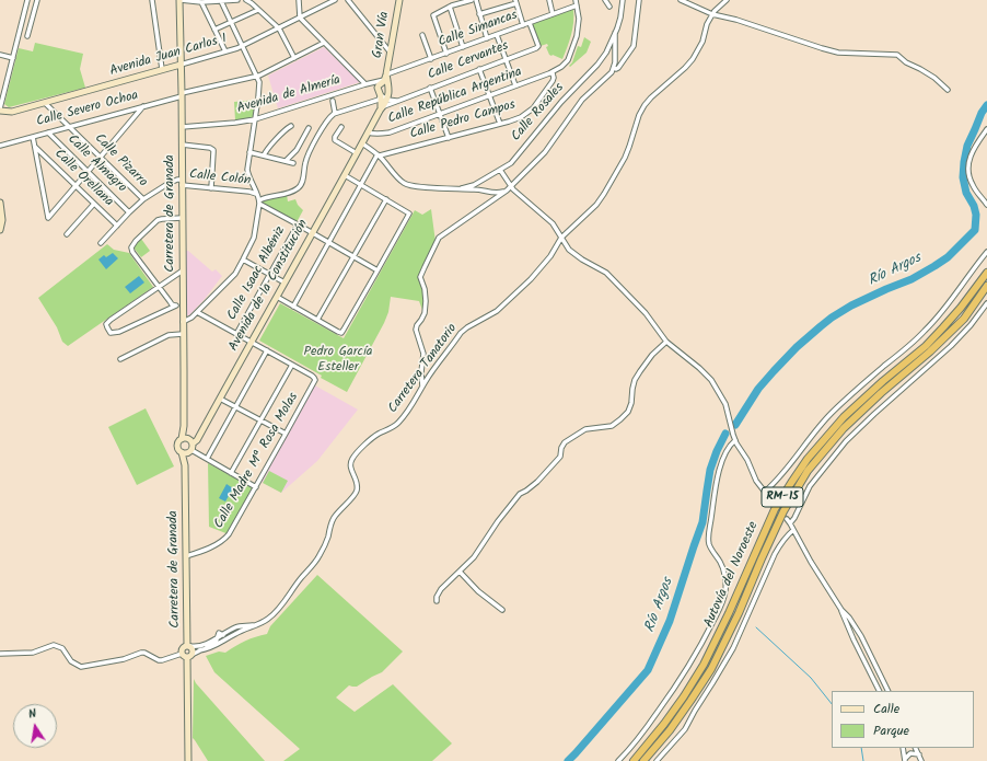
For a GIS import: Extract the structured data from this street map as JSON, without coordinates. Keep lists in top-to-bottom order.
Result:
{
  "streets": {
    "highway": ["RM-15", "Autovía del Noroeste"],
    "main road": [
      "Gran Vía",
      "Avenida Juan Carlos I",
      "Carretera de Granada",
      "Avenida de la Constitución"
    ],
    "street": [
      "Calle Simancas",
      "Calle Cervantes",
      "Avenida de Almería",
      "Calle República Argentina",
      "Calle Severo Ochoa",
      "Calle Rosales",
      "Calle Pedro Campos",
      "Calle Pizarro",
      "Calle Almagro",
      "Calle Orellana",
      "Calle Colón",
      "Calle Isaac Albéniz",
      "Carretera Tanatorio",
      "Calle Madre Mª Rosa Molas"
    ]
  },
  "crossings": [
    ["Calle Simancas", "Gran Vía"],
    ["Calle Simancas", "Calle Cervantes"],
    ["Calle Simancas", "Avenida de Almería"],
    ["Calle Simancas", "Calle República Argentina"],
    ["Calle Simancas", "Avenida de la Constitución"],
    ["Gran Vía", "Avenida de Almería"],
    ["Gran Vía", "Avenida de la Constitución"],
    ["Avenida Juan Carlos I", "Calle Pizarro"],
    ["Avenida Juan Carlos I", "Carretera de Granada"],
    ["Calle Cervantes", "Avenida de la Constitución"],
    ["Avenida de Almería", "Carretera de Granada"],
    ["Avenida de Almería", "Avenida de la Constitución"],
    ["Calle República Argentina", "Calle Pedro Campos"],
    ["Calle República Argentina", "Avenida de la Constitución"],
    ["Calle Severo Ochoa", "Calle Pizarro"],
    ["Calle Severo Ochoa", "Calle Almagro"],
    ["Calle Severo Ochoa", "Carretera de Granada"],
    ["Calle Colón", "Carretera de Granada"],
    ["Carretera de Granada", "Avenida de la Constitución"],
    ["Carretera de Granada", "Calle Madre Mª Rosa Molas"]
  ],
  "water": ["Río Argos"],
  "parks": ["Pedro García Esteller"],
  "legend": ["Calle", "Parque"],
  "north": "top"
}
